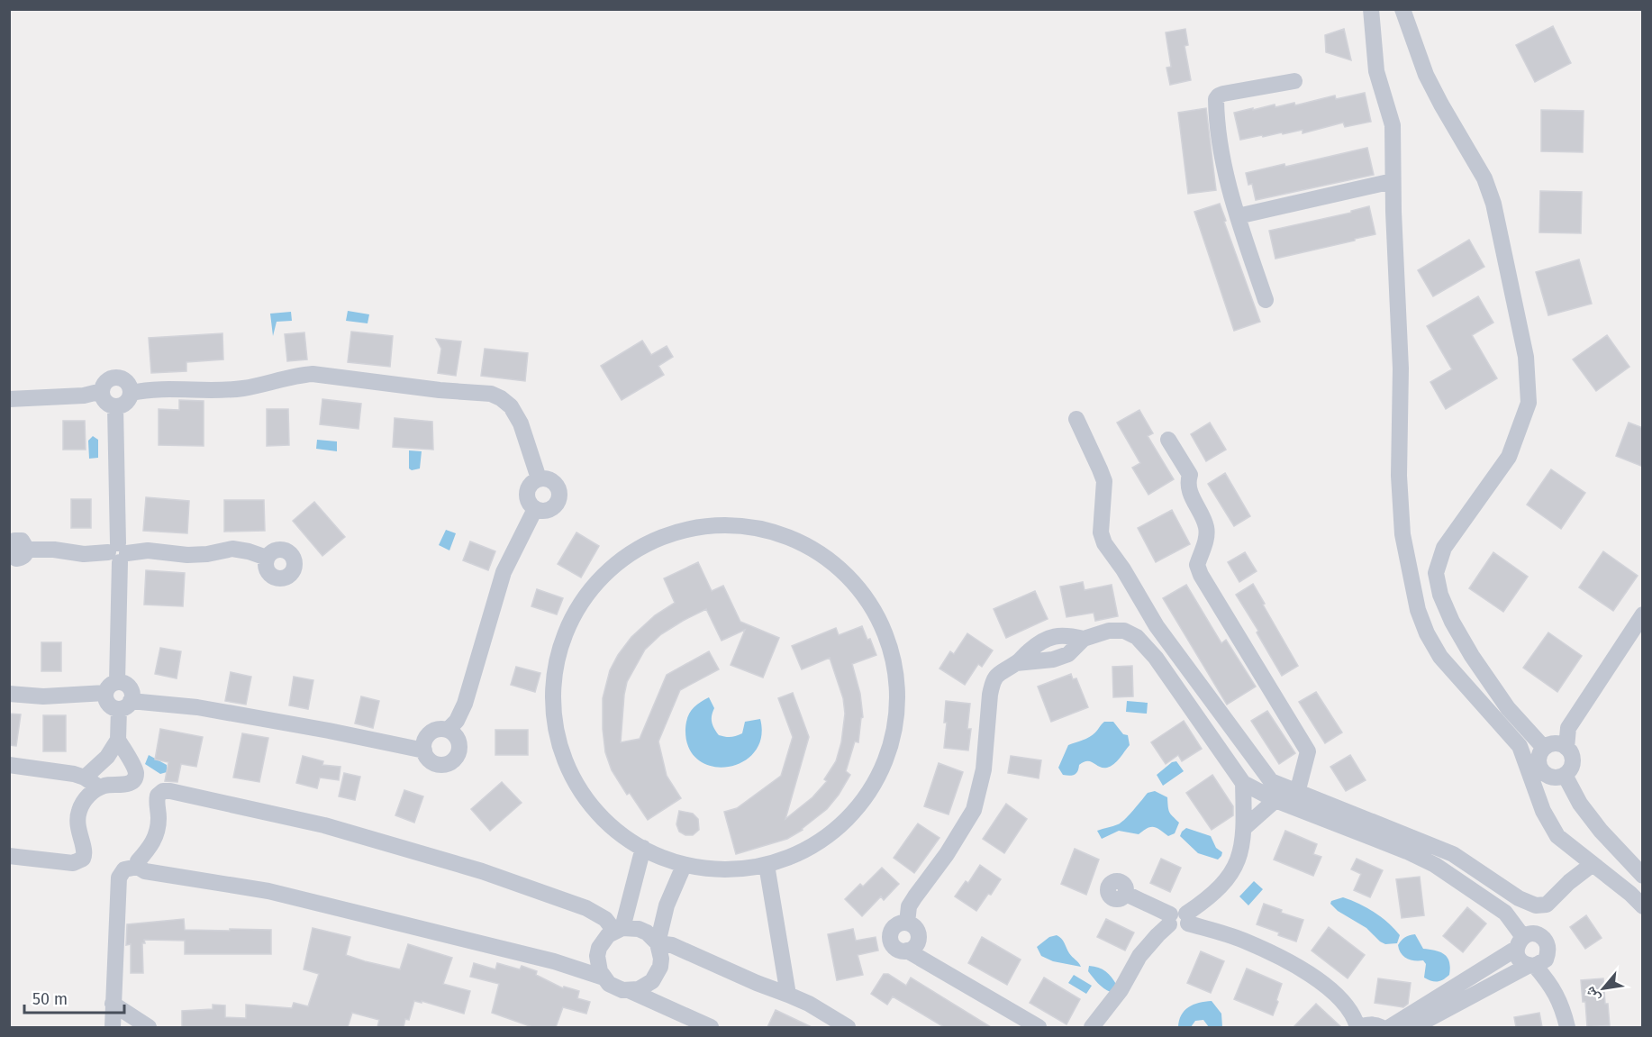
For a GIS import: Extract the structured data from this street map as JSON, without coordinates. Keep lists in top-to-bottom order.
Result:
{
  "scale_bar": "50 m",
  "north": "bottom left"
}
